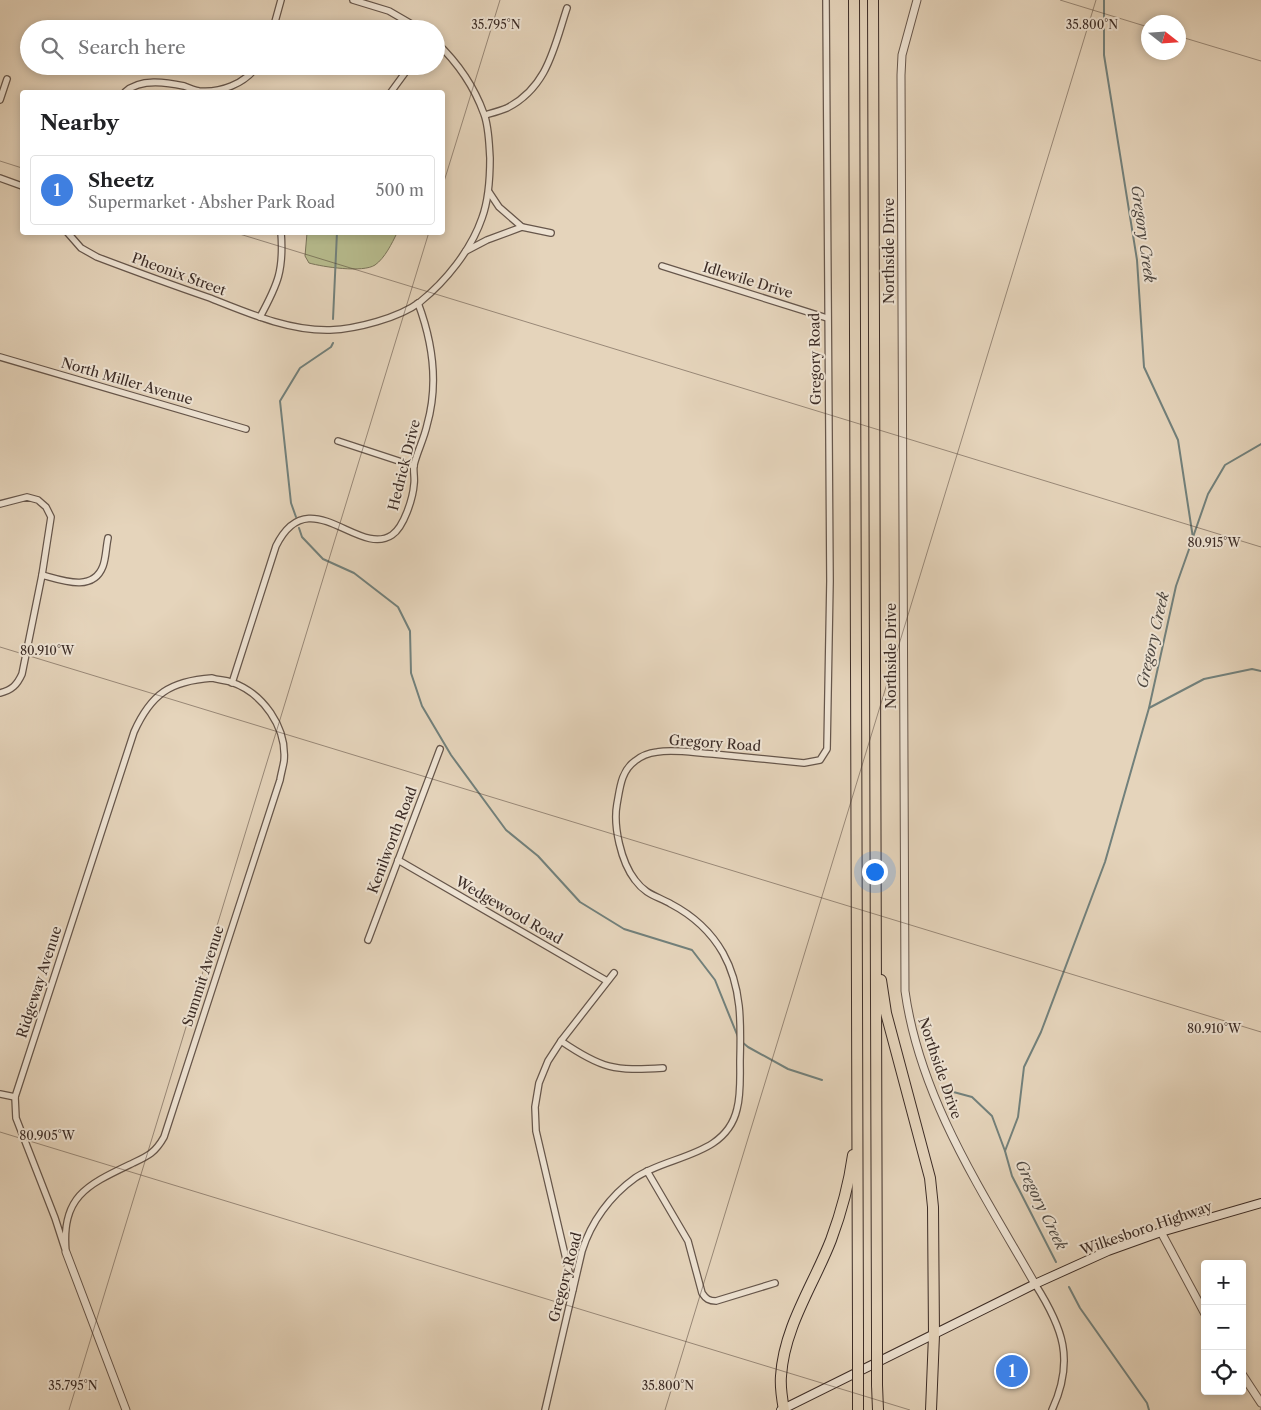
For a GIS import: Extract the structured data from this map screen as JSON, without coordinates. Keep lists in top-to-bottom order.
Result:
{
  "streets": {
    "main road": ["Wilkesboro Highway"],
    "street": [
      "Northside Drive",
      "Pheonix Street",
      "Idlewile Drive",
      "Gregory Road",
      "North Miller Avenue",
      "Hedrick Drive",
      "Kenilworth Road",
      "Wedgewood Road",
      "Summit Avenue",
      "Ridgeway Avenue"
    ]
  },
  "crossings": [
    ["Northside Drive", "Wilkesboro Highway"],
    ["Pheonix Street", "Hedrick Drive"],
    ["Idlewile Drive", "Gregory Road"],
    ["Hedrick Drive", "Summit Avenue"],
    ["Hedrick Drive", "Ridgeway Avenue"],
    ["Kenilworth Road", "Wedgewood Road"],
    ["Summit Avenue", "Ridgeway Avenue"]
  ],
  "water": ["Gregory Creek"],
  "north": "right",
  "page": {
    "search": "Search here",
    "heading": "Nearby",
    "list": [
      {
        "mark": "1",
        "name": "Sheetz",
        "note": "Supermarket · Absher Park Road",
        "value": "500 m"
      }
    ],
    "map_buttons": ["+", "−"],
    "pins": "1"
  },
  "coordinates": [
    "35.795°N",
    "35.800°N",
    "80.915°W",
    "80.910°W",
    "80.905°W"
  ]
}
